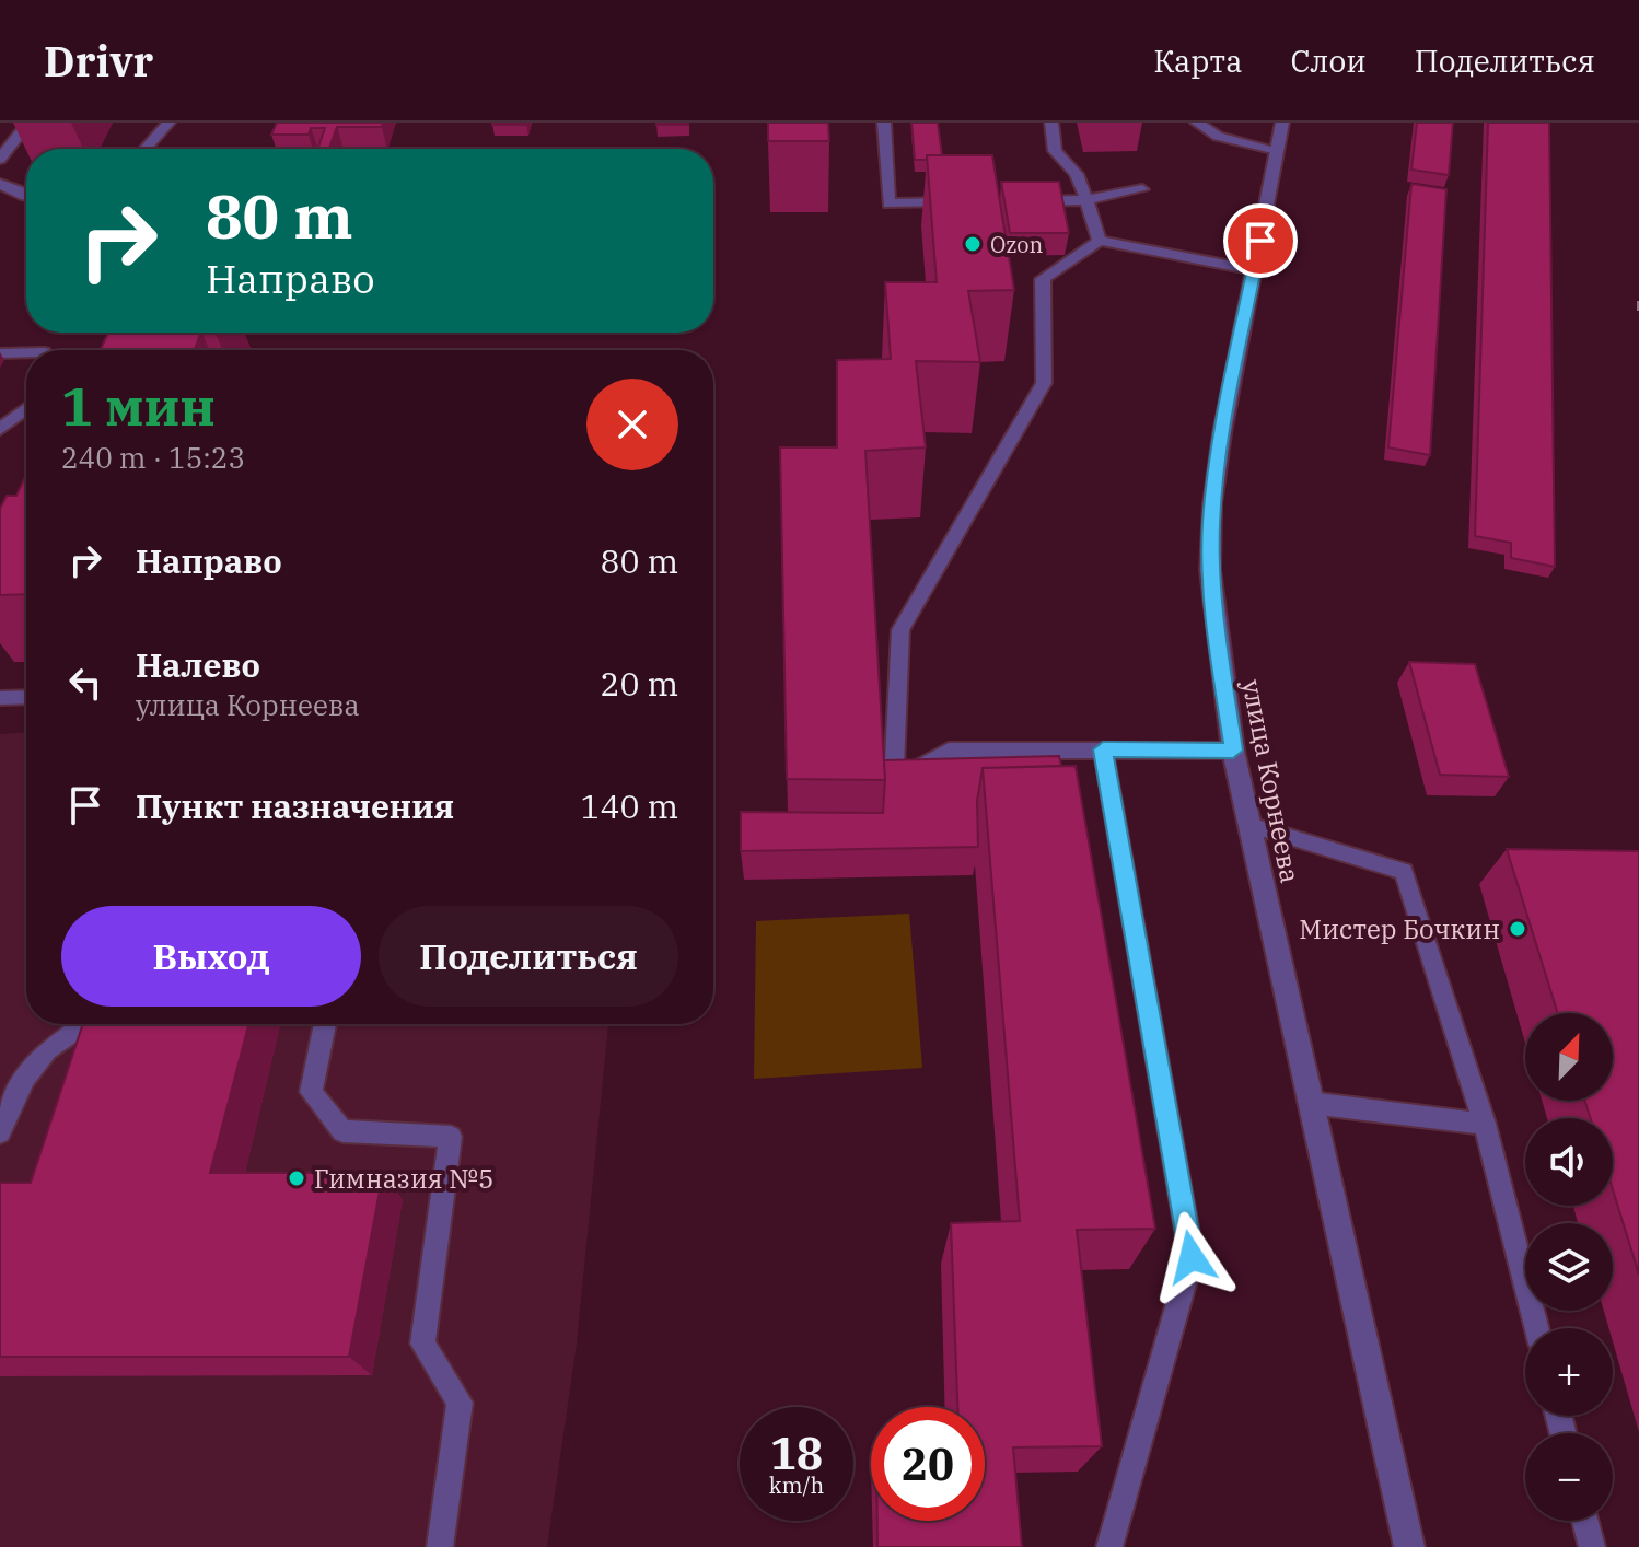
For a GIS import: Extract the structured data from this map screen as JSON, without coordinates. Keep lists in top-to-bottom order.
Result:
{
  "streets": {
    "street": ["улица Корнеева"]
  },
  "places": ["Ozon", "Мистер Бочкин", "Гимназия №5"],
  "north": "top right",
  "page": {
    "header": "Drivr",
    "nav": ["Карта", "Слои", "Поделиться"],
    "turn": ["80 m", "Направо"],
    "heading": ["1 мин", "240 m · 15:23"],
    "list": [
      {
        "name": "Направо",
        "value": "80 m"
      },
      {
        "name": "Налево",
        "note": "улица Корнеева",
        "value": "20 m"
      },
      {
        "name": "Пункт назначения",
        "value": "140 m"
      }
    ],
    "buttons": ["Выход", "Поделиться"],
    "map_buttons": ["+", "−"],
    "speed": "18 km/h",
    "limit": "20"
  }
}
